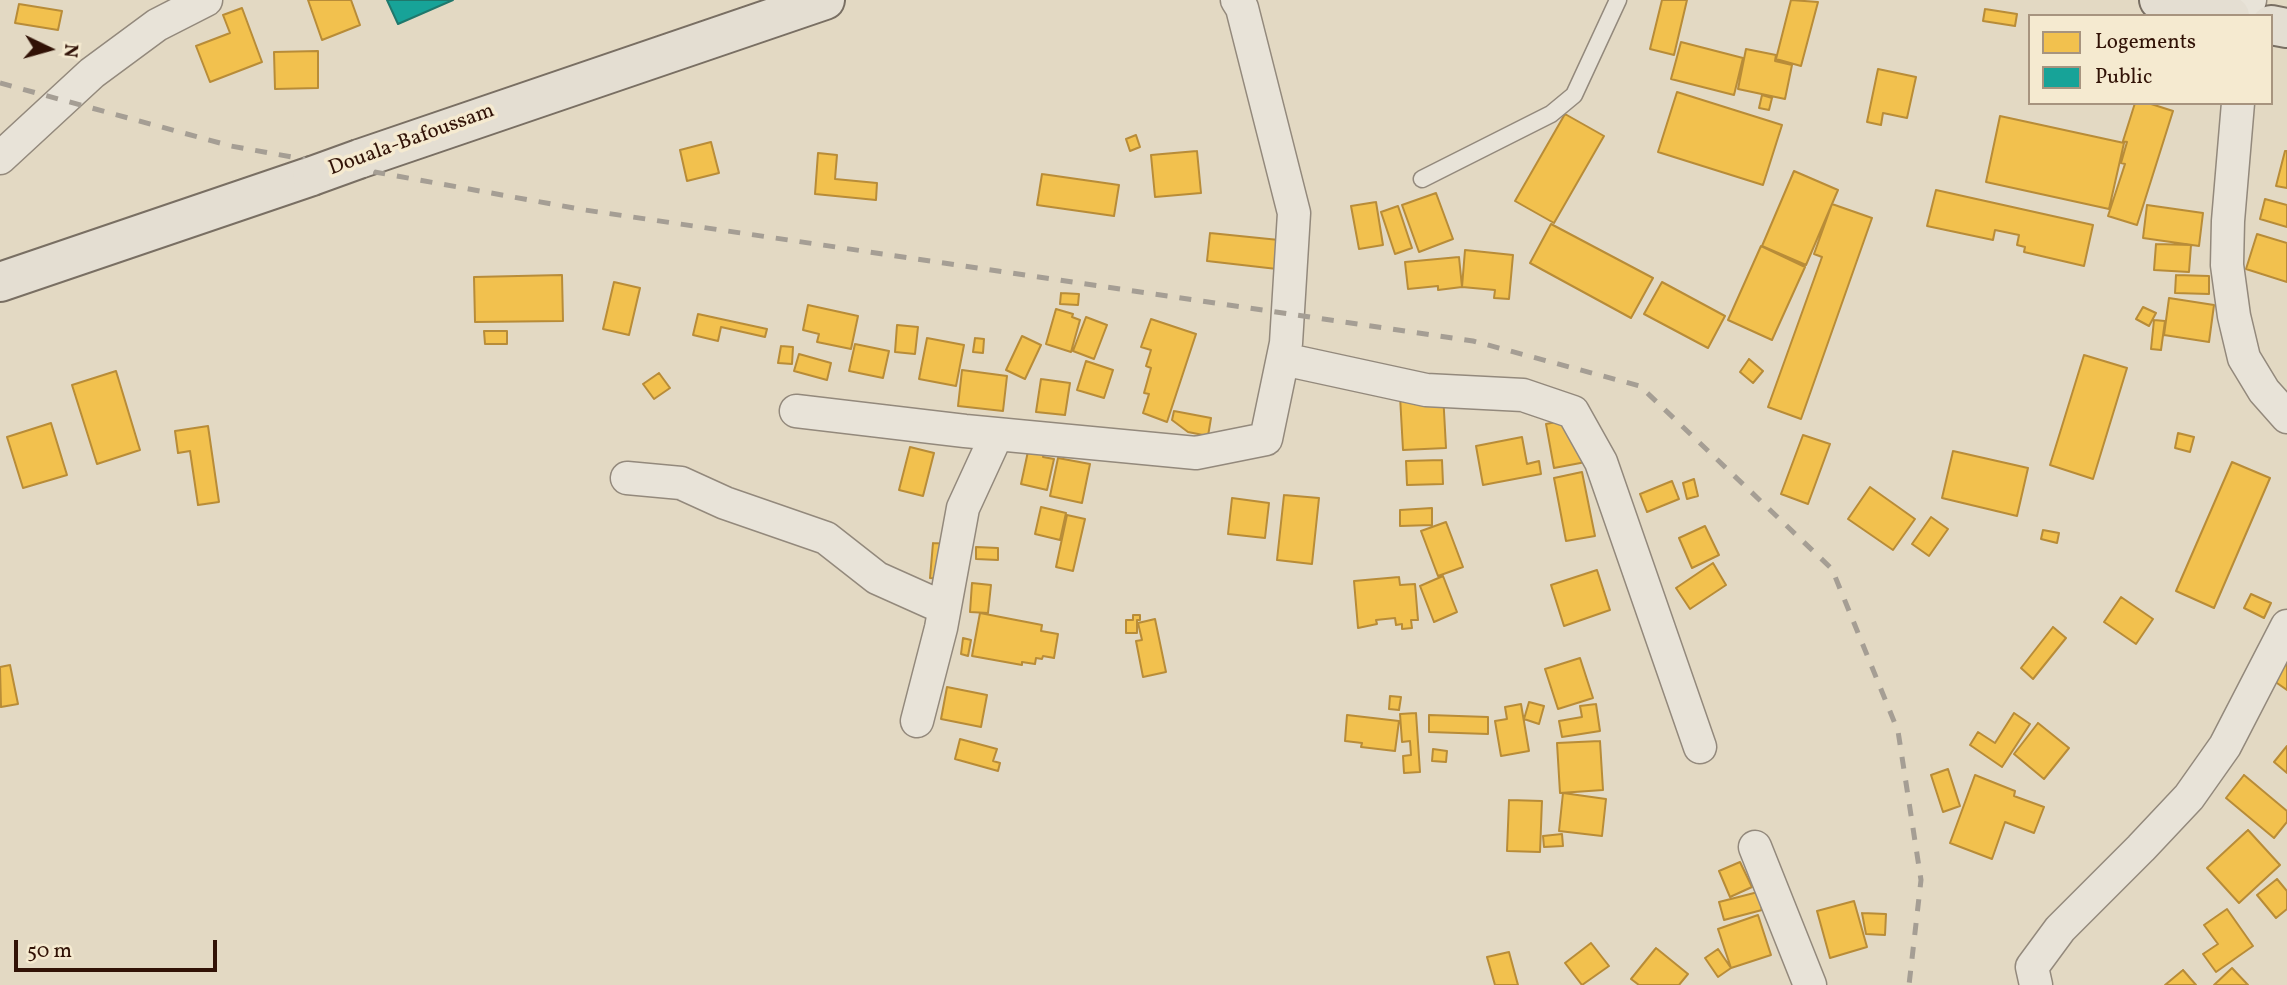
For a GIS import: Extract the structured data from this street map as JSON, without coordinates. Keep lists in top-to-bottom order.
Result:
{
  "streets": {
    "highway": ["Douala-Bafoussam"]
  },
  "legend": ["Logements", "Public"],
  "scale_bar": "50 m",
  "north": "right"
}
